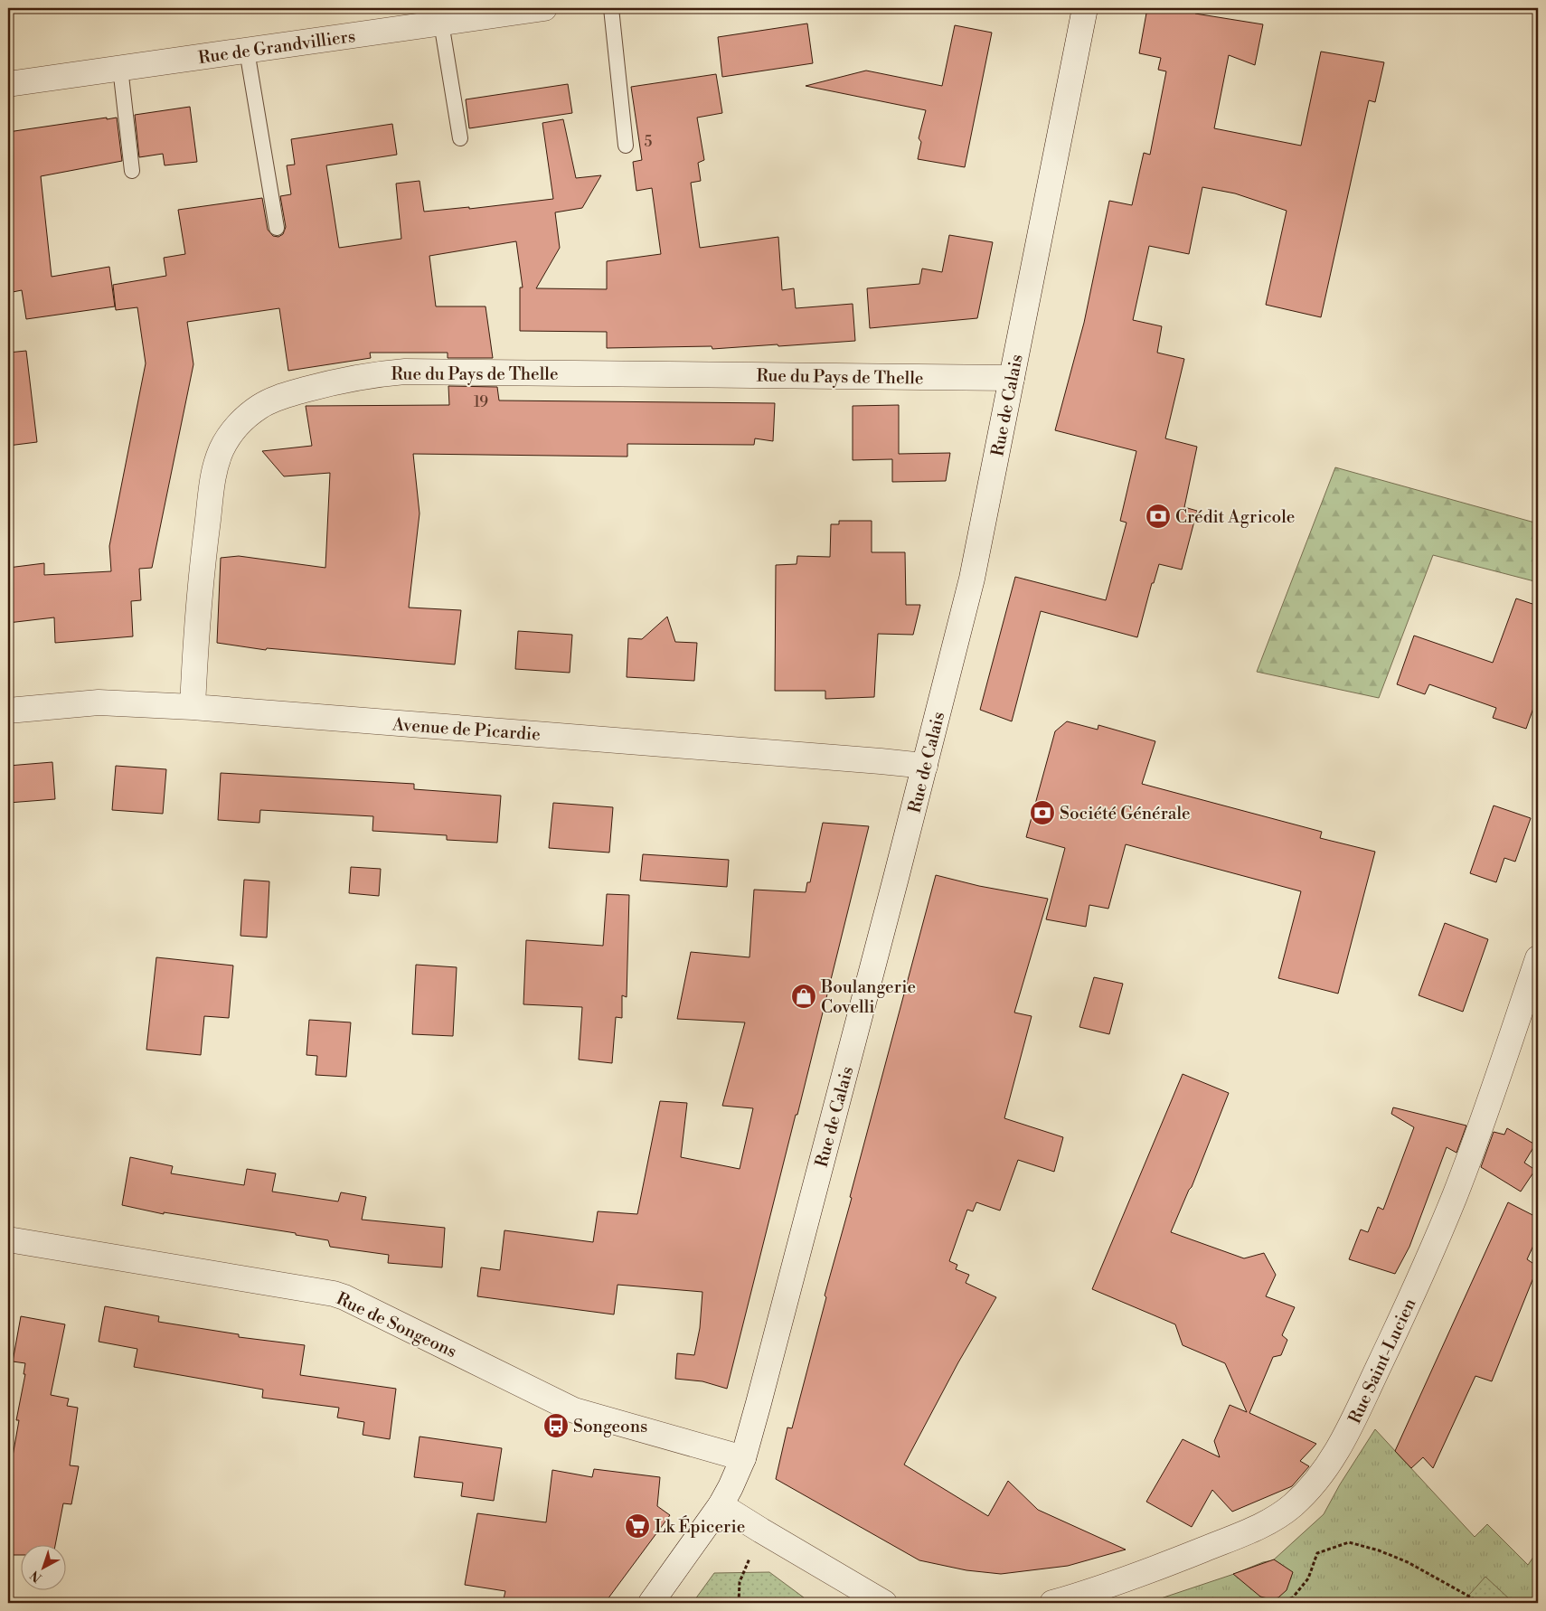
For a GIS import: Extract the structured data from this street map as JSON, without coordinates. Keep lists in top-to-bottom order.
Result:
{
  "streets": {
    "street": [
      "Rue de Grandvilliers",
      "Rue du Pays de Thelle",
      "Rue de Calais",
      "Avenue de Picardie",
      "Rue de Songeons",
      "Rue Saint-Lucien"
    ]
  },
  "crossings": [
    ["Rue du Pays de Thelle", "Rue de Calais"],
    ["Rue du Pays de Thelle", "Avenue de Picardie"],
    ["Rue de Calais", "Avenue de Picardie"],
    ["Rue de Calais", "Rue de Songeons"]
  ],
  "places": {
    "bank": ["Crédit Agricole", "Société Générale"],
    "shop": ["Boulangerie Covelli"],
    "bus stop": ["Songeons"],
    "supermarket": ["Lk Épicerie"]
  },
  "house_numbers": ["5", "19"],
  "north": "bottom left"
}
